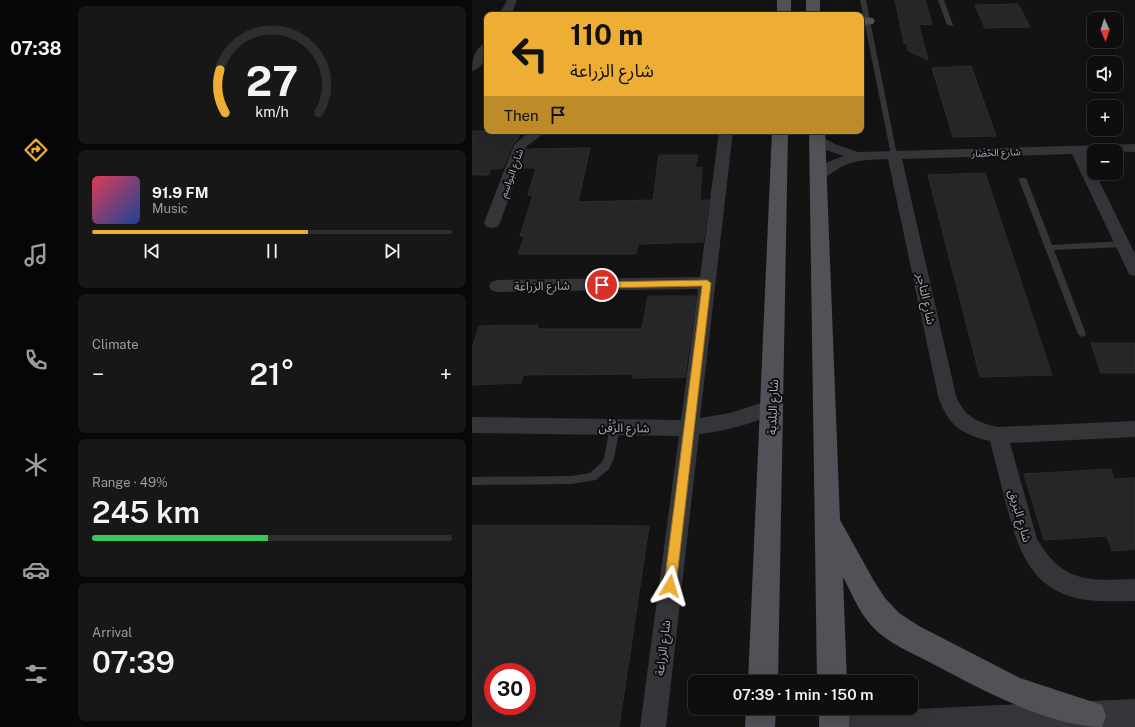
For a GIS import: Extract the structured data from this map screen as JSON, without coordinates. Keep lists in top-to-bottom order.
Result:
{
  "streets": {
    "main road": ["شارع البلدية"],
    "street": [
      "شارع الحْضَار",
      "شارع البواسم",
      "شارع الزراعة",
      "شارع التاجر",
      "شارع الزَّفْن",
      "شارع البَريق"
    ]
  },
  "crossings": [
    ["شارع الحْضَار", "شارع التاجر"],
    ["شارع الزراعة", "شارع الزَّفْن"],
    ["شارع التاجر", "شارع البَريق"],
    ["شارع البلدية", "شارع الزَّفْن"]
  ],
  "north": "bottom",
  "page": {
    "tabs": "07:38",
    "map_buttons": ["+", "−"],
    "turn": ["110 m", "شارع الزراعة"],
    "then": "Then",
    "song": ["91.9 FM", "Music"],
    "tile": [
      "Climate",
      ["Range · 49%", "245 km"],
      ["Arrival", "07:39"]
    ],
    "heat": ["−", "21°", "+"],
    "limit": "30",
    "trip": "07:39 · 1 min · 150 m",
    "gauge": ["27", "km/h"]
  }
}
